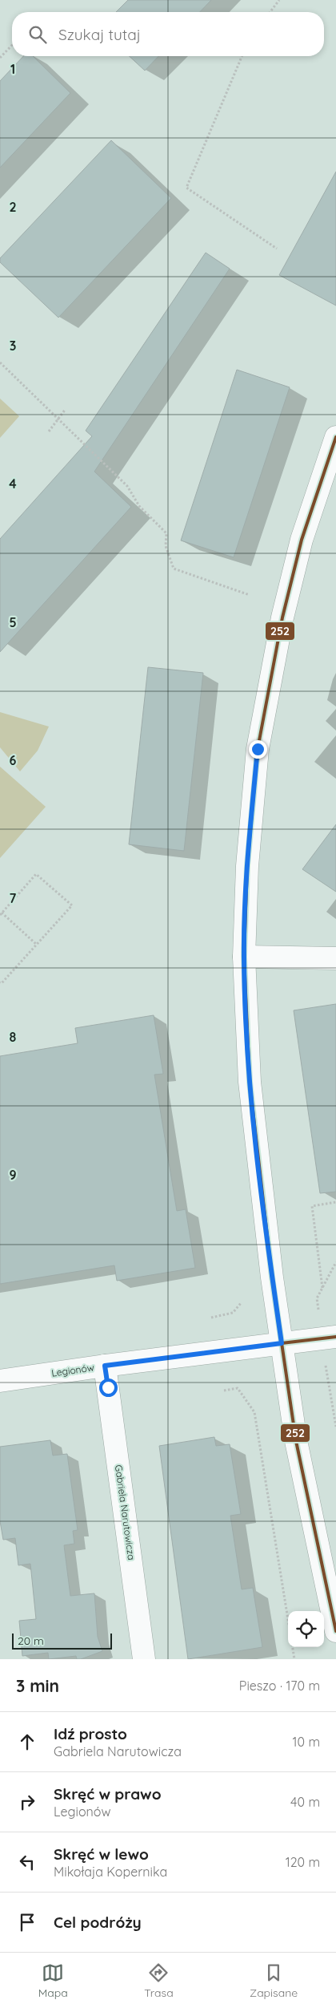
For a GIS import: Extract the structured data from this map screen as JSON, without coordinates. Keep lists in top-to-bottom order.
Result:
{
  "streets": {
    "street": ["Legionów", "Gabriela Narutowicza"]
  },
  "crossings": [
    ["Legionów", "Gabriela Narutowicza"]
  ],
  "lines": ["transit line 252"],
  "scale_bar": "20 m",
  "page": {
    "search": "Szukaj tutaj",
    "scale": "20 m",
    "heading": ["3 min", "Pieszo · 170 m"],
    "list": [
      ["Idź prosto", "Gabriela Narutowicza", "10 m"],
      ["Skręć w prawo", "Legionów", "40 m"],
      ["Skręć w lewo", "Mikołaja Kopernika", "120 m"],
      "Cel podróży"
    ],
    "nav": ["Mapa", "Trasa", "Zapisane"]
  },
  "grid": {
    "rows": [
      "1",
      "2",
      "3",
      "4",
      "5",
      "6",
      "7",
      "8",
      "9"
    ]
  }
}
